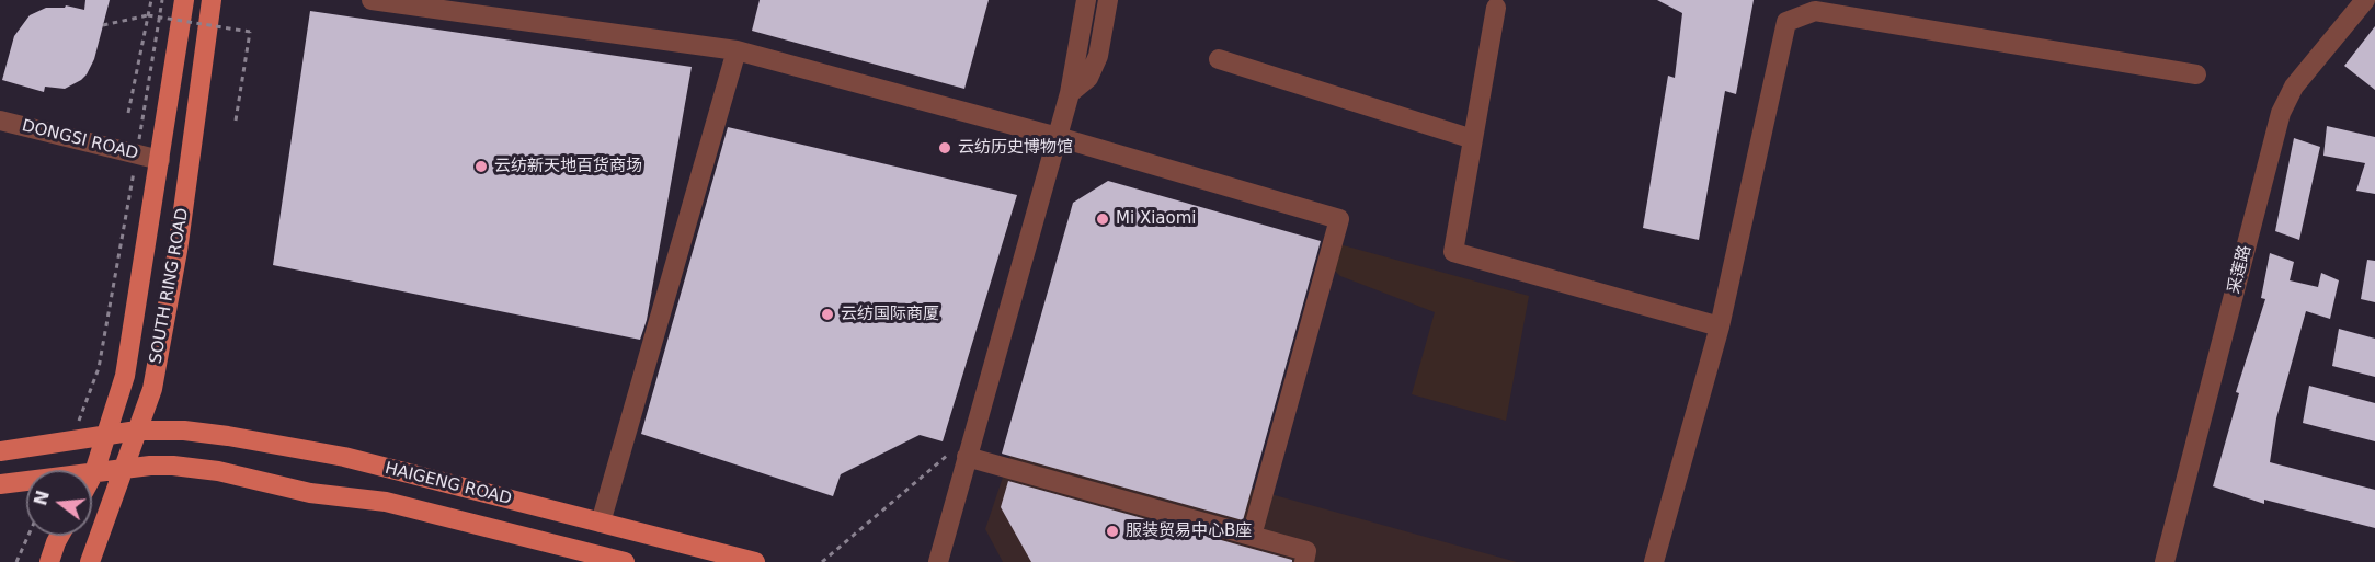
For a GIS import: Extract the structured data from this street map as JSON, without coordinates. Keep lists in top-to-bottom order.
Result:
{
  "streets": {
    "main road": ["SOUTH RING ROAD", "HAIGENG ROAD"],
    "street": ["DONGSI ROAD", "采莲路"]
  },
  "crossings": [
    ["DONGSI ROAD", "SOUTH RING ROAD"],
    ["SOUTH RING ROAD", "HAIGENG ROAD"]
  ],
  "places": [
    "云纺历史博物馆",
    "云纺新天地百货商场",
    "Mi Xiaomi",
    "云纺国际商厦",
    "服装贸易中心B座"
  ],
  "north": "left"
}
